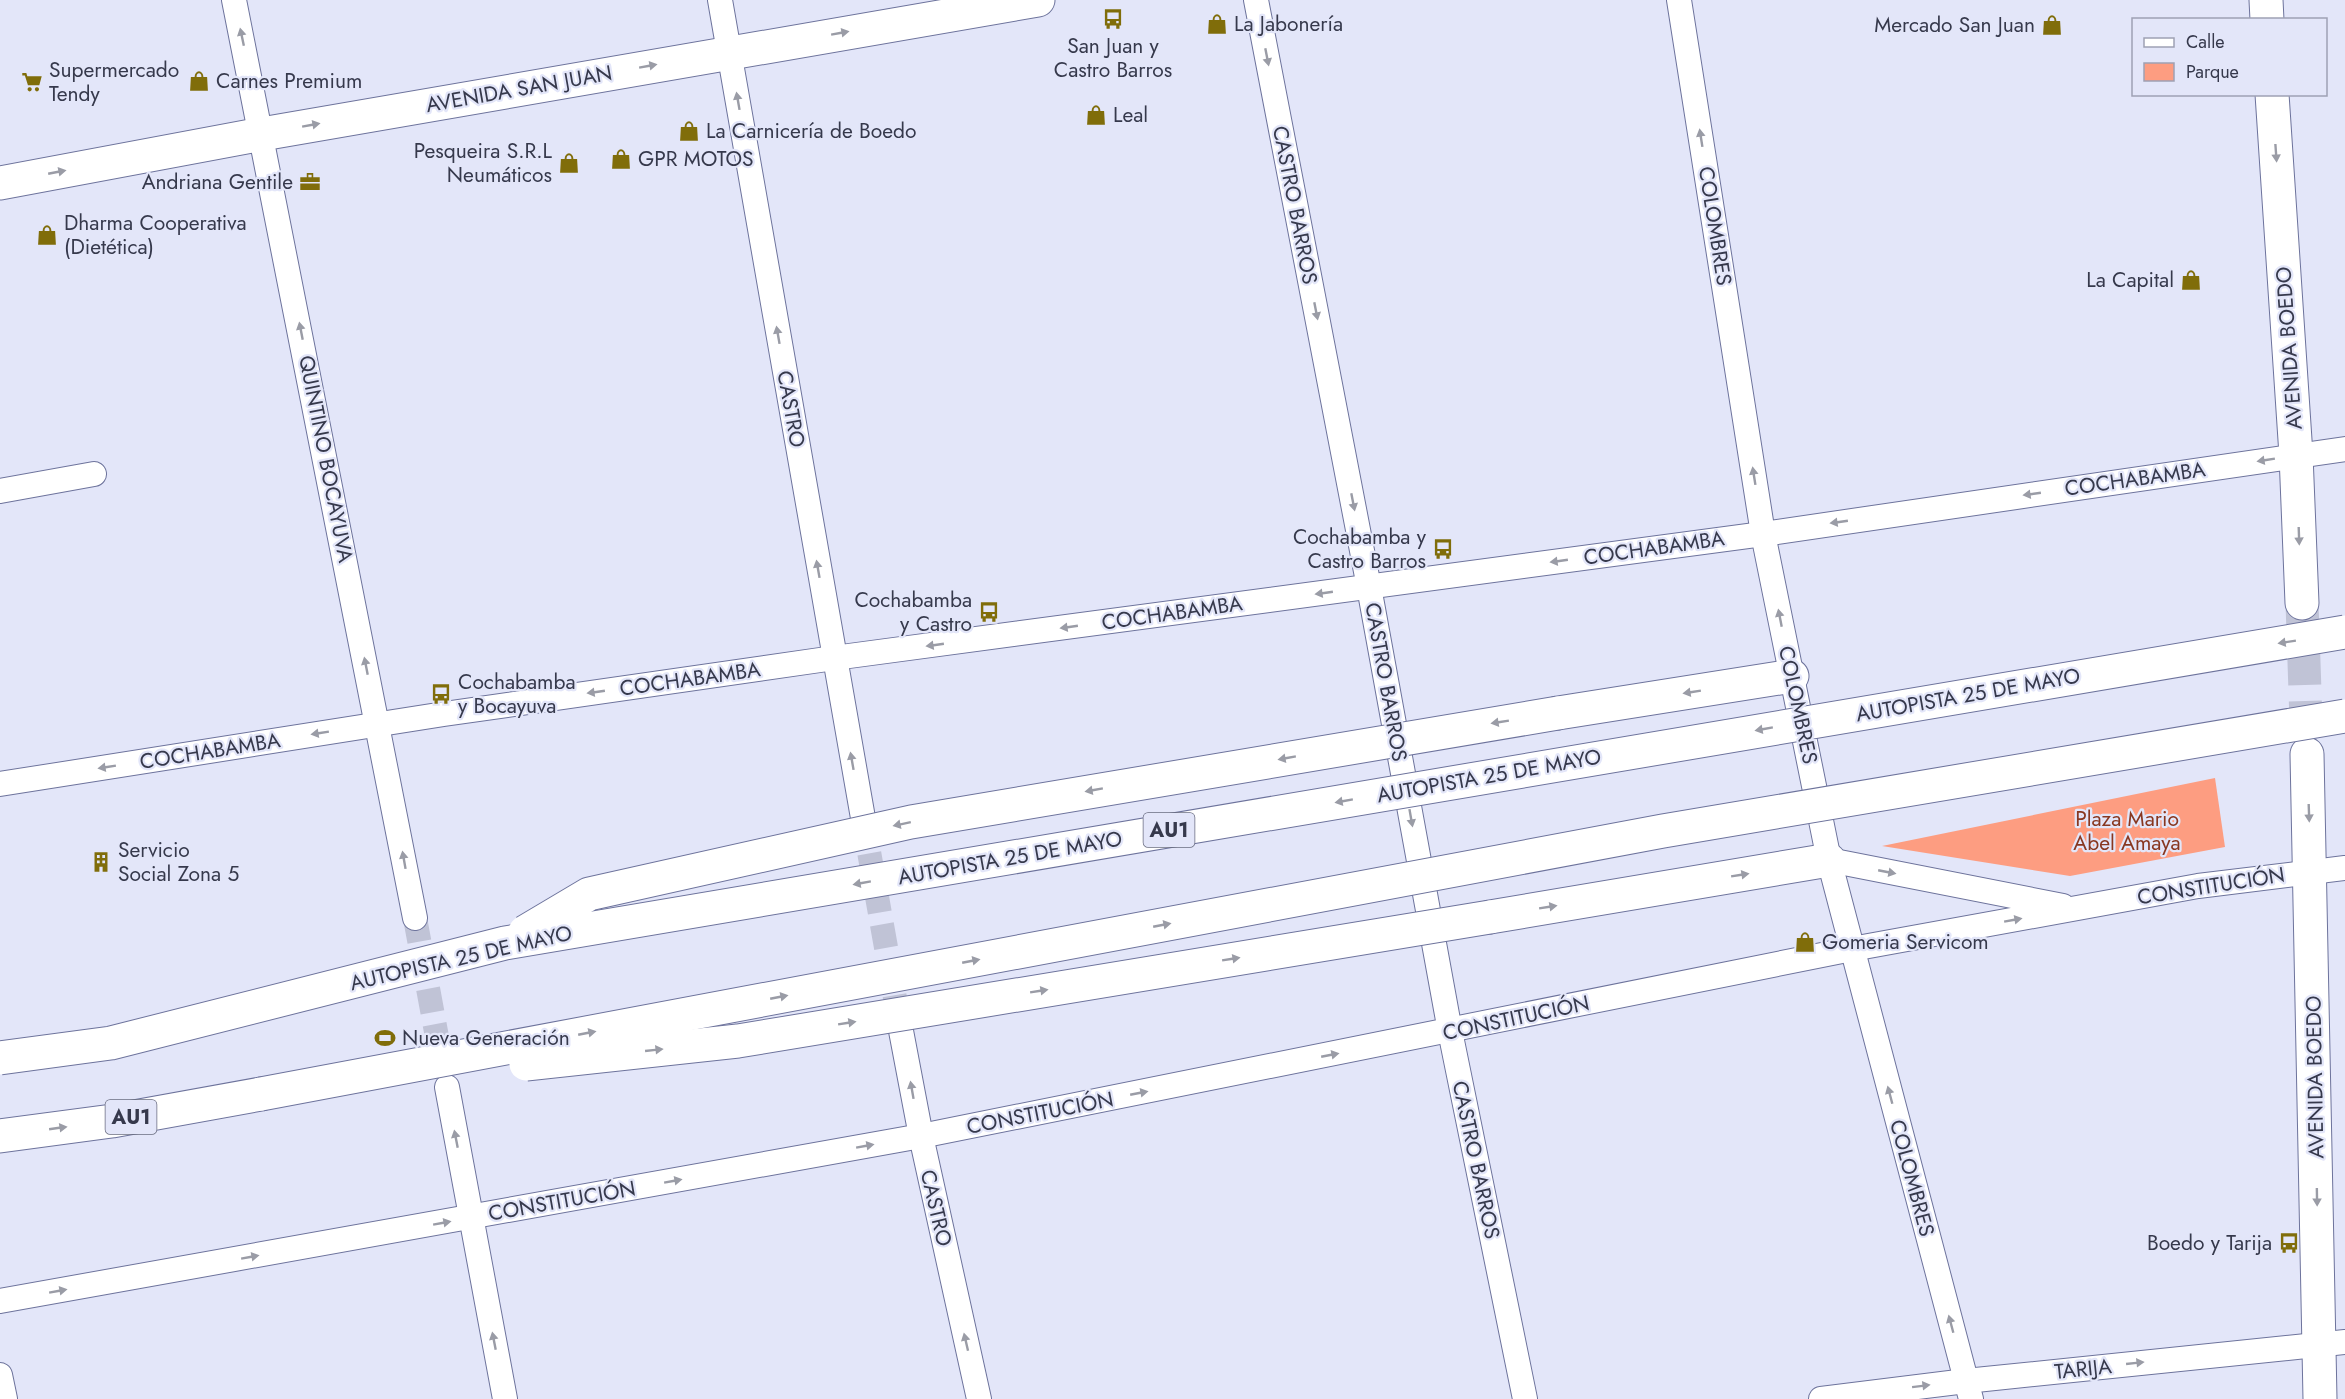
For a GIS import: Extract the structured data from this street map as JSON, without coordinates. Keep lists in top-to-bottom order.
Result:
{
  "streets": {
    "main road": [
      "AVENIDA SAN JUAN",
      "AVENIDA BOEDO",
      "AUTOPISTA 25 DE MAYO",
      "AU1"
    ],
    "street": [
      "CASTRO BARROS",
      "COLOMBRES",
      "CASTRO",
      "QUINTINO BOCAYUVA",
      "COCHABAMBA",
      "CONSTITUCIÓN",
      "TARIJA"
    ]
  },
  "crossings": [
    ["AVENIDA SAN JUAN", "CASTRO"],
    ["AVENIDA SAN JUAN", "QUINTINO BOCAYUVA"],
    ["CASTRO BARROS", "COCHABAMBA"],
    ["CASTRO BARROS", "CONSTITUCIÓN"],
    ["COLOMBRES", "COCHABAMBA"],
    ["COLOMBRES", "CONSTITUCIÓN"],
    ["COLOMBRES", "TARIJA"],
    ["AVENIDA BOEDO", "COCHABAMBA"],
    ["AVENIDA BOEDO", "CONSTITUCIÓN"],
    ["AVENIDA BOEDO", "TARIJA"],
    ["CASTRO", "COCHABAMBA"],
    ["CASTRO", "CONSTITUCIÓN"],
    ["QUINTINO BOCAYUVA", "COCHABAMBA"]
  ],
  "one_way": [
    "AVENIDA SAN JUAN",
    "CASTRO BARROS",
    "COLOMBRES",
    "AVENIDA BOEDO",
    "CASTRO",
    "QUINTINO BOCAYUVA",
    "COCHABAMBA",
    "CONSTITUCIÓN",
    "TARIJA"
  ],
  "parks": ["Plaza Mario Abel Amaya"],
  "places": {
    "bus stop": [
      "San Juan y Castro Barros",
      "Cochabamba y Castro Barros",
      "Cochabamba y Castro",
      "Cochabamba y Bocayuva",
      "Boedo y Tarija"
    ],
    "shop": [
      "La Jabonería",
      "Mercado San Juan",
      "Carnes Premium",
      "Leal",
      "La Carnicería de Boedo",
      "GPR MOTOS",
      "Pesqueira S.R.L Neumáticos",
      "Dharma Cooperativa (Dietética)",
      "La Capital",
      "Gomeria Servicom"
    ],
    "supermarket": ["Supermercado Tendy"],
    "office": ["Andriana Gentile"],
    "building": ["Servicio Social Zona 5"],
    "sports": ["Nueva Generación"]
  },
  "legend": ["Calle", "Parque"]
}
